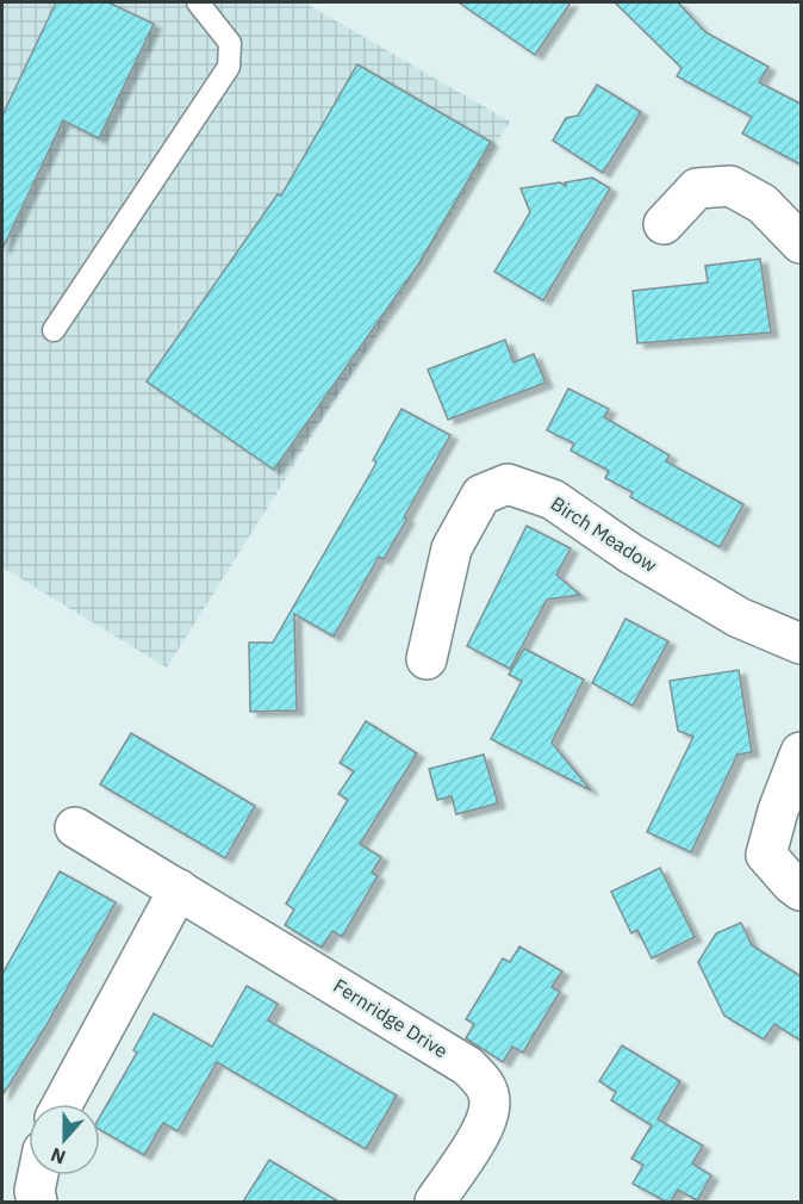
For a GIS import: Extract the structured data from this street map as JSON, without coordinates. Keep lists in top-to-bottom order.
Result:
{
  "streets": {
    "street": ["Birch Meadow", "Fernridge Drive"]
  },
  "north": "bottom"
}
